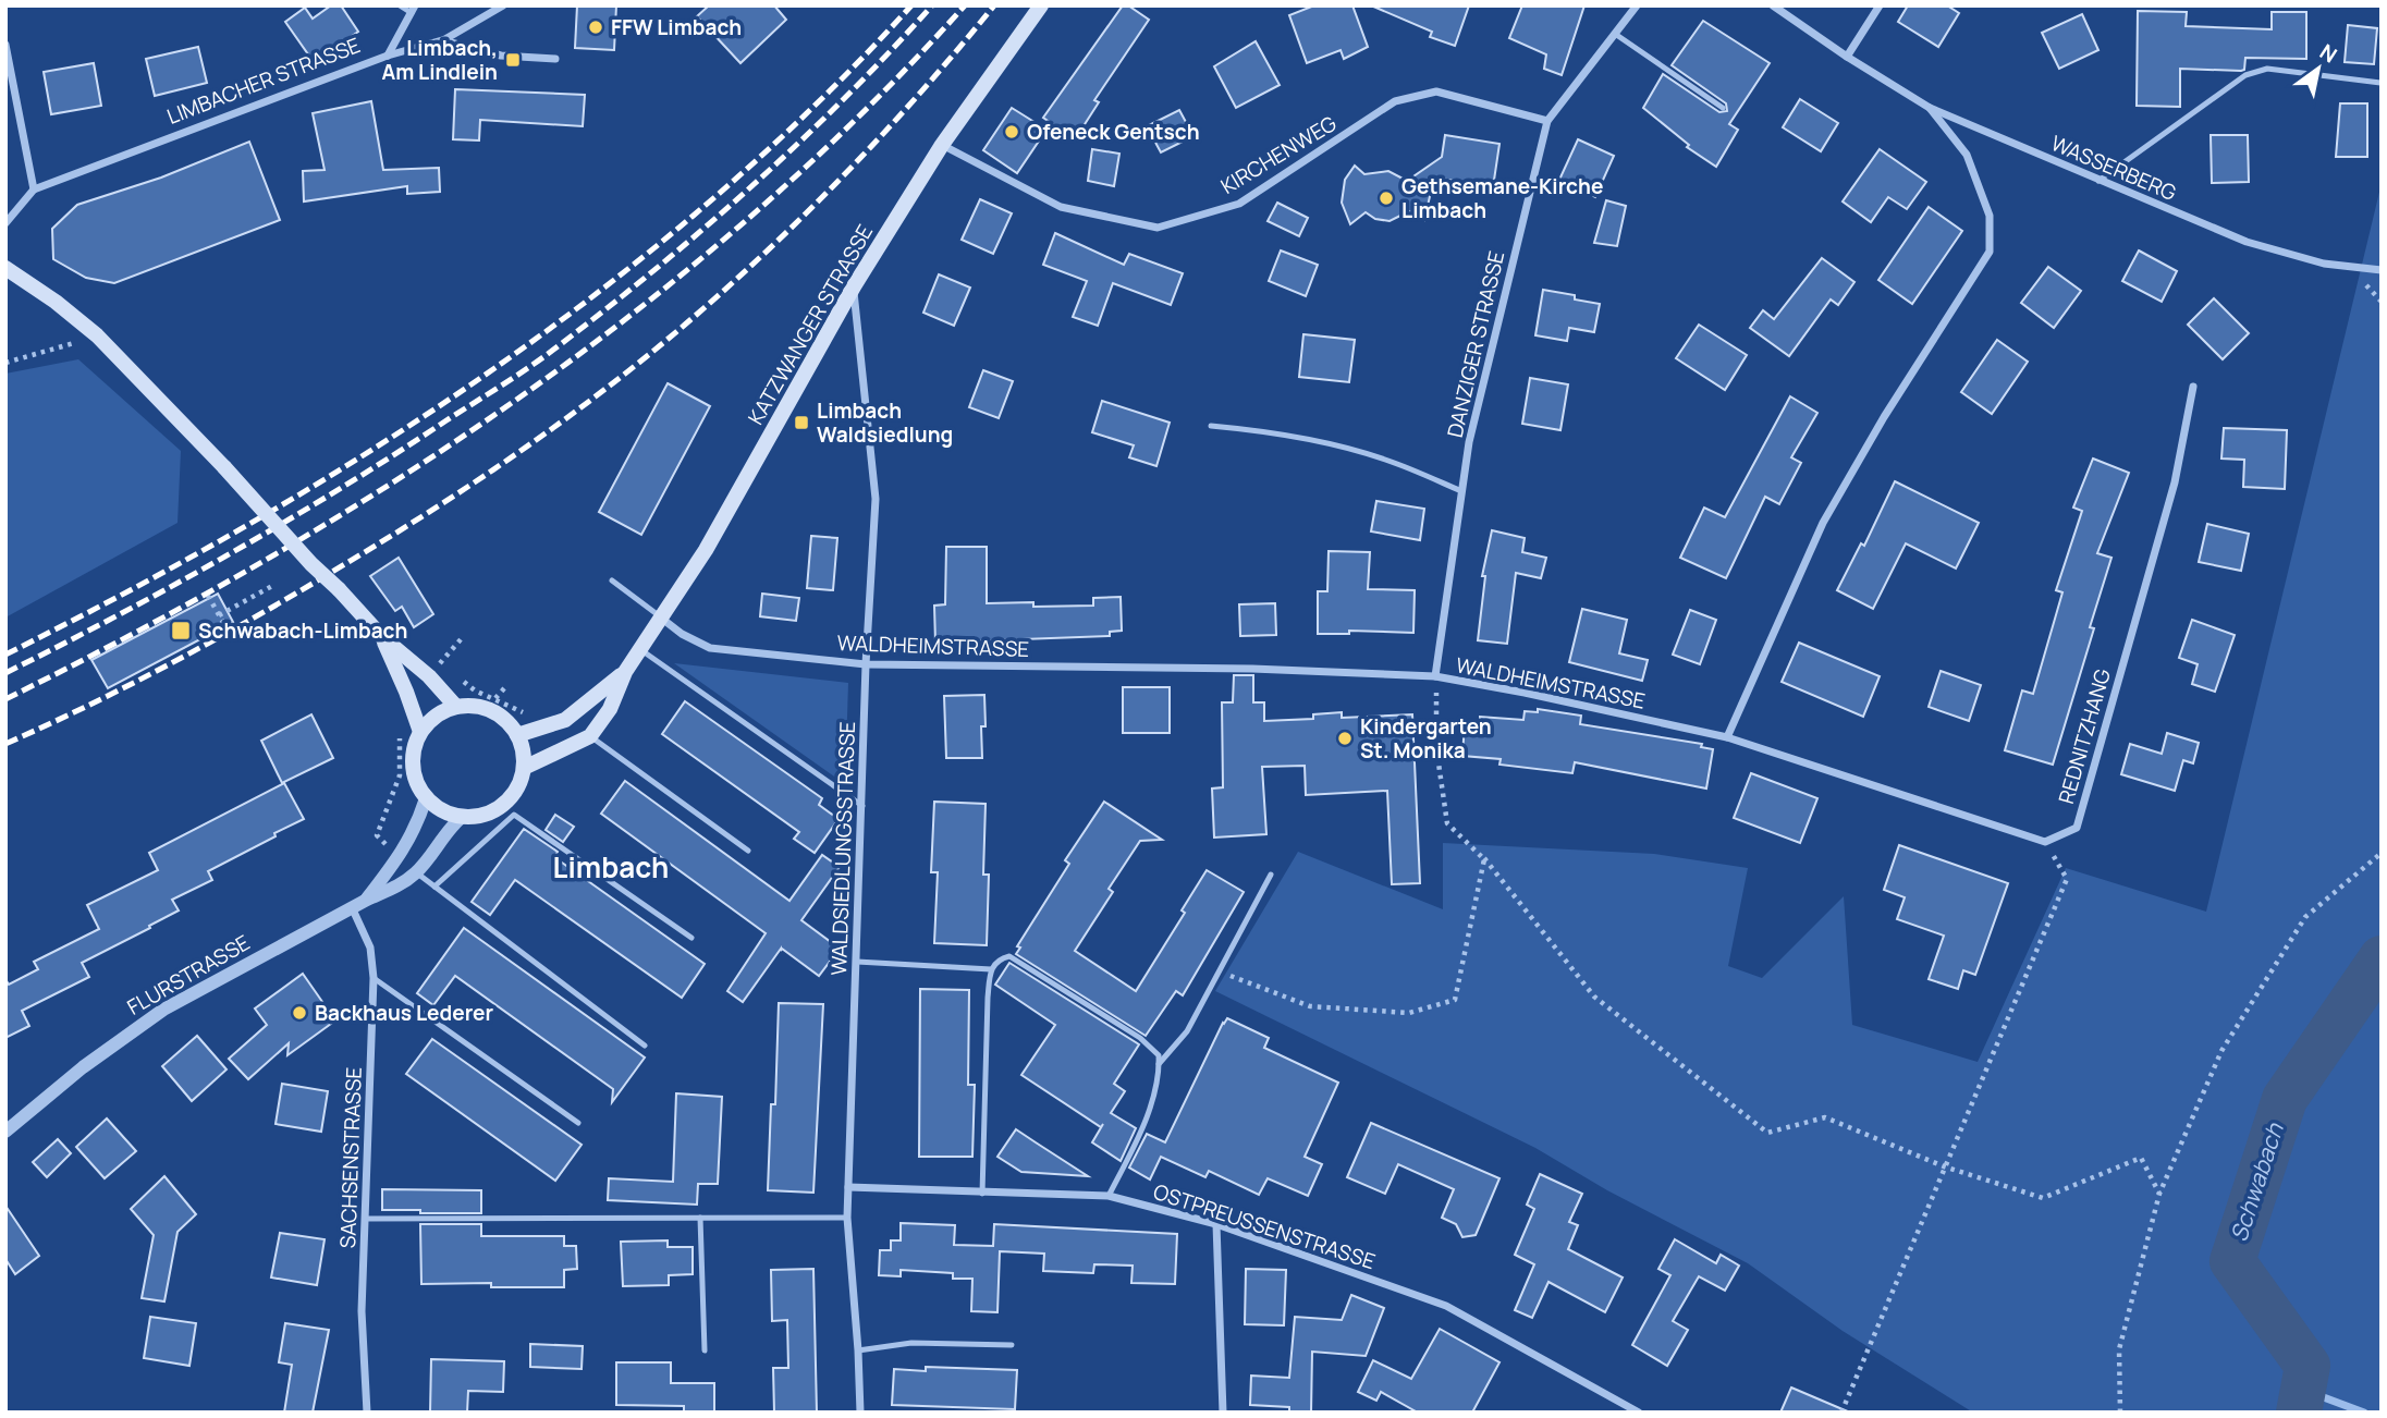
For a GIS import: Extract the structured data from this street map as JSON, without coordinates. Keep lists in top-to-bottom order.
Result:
{
  "streets": {
    "main road": ["KATZWANGER STRASSE"],
    "street": [
      "LIMBACHER STRASSE",
      "KIRCHENWEG",
      "WASSERBERG",
      "DANZIGER STRASSE",
      "WALDHEIMSTRASSE",
      "REDNITZHANG",
      "WALDSIEDLUNGSSTRASSE",
      "FLURSTRASSE",
      "SACHSENSTRASSE",
      "OSTPREUSSENSTRASSE"
    ]
  },
  "crossings": [
    ["KIRCHENWEG", "KATZWANGER STRASSE"],
    ["KIRCHENWEG", "DANZIGER STRASSE"],
    ["KATZWANGER STRASSE", "WALDHEIMSTRASSE"],
    ["KATZWANGER STRASSE", "WALDSIEDLUNGSSTRASSE"],
    ["KATZWANGER STRASSE", "FLURSTRASSE"],
    ["DANZIGER STRASSE", "WALDHEIMSTRASSE"],
    ["WALDHEIMSTRASSE", "WALDSIEDLUNGSSTRASSE"],
    ["WALDSIEDLUNGSSTRASSE", "OSTPREUSSENSTRASSE"],
    ["FLURSTRASSE", "SACHSENSTRASSE"]
  ],
  "districts": ["Limbach"],
  "water": ["Schwabach"],
  "places": {
    "other": [
      "FFW Limbach",
      "Ofeneck Gentsch",
      "Gethsemane-Kirche Limbach",
      "Kindergarten St. Monika",
      "Backhaus Lederer"
    ],
    "transit": ["Limbach, Am Lindlein", "Limbach Waldsiedlung", "Schwabach-Limbach"]
  },
  "north": "top right"
}
